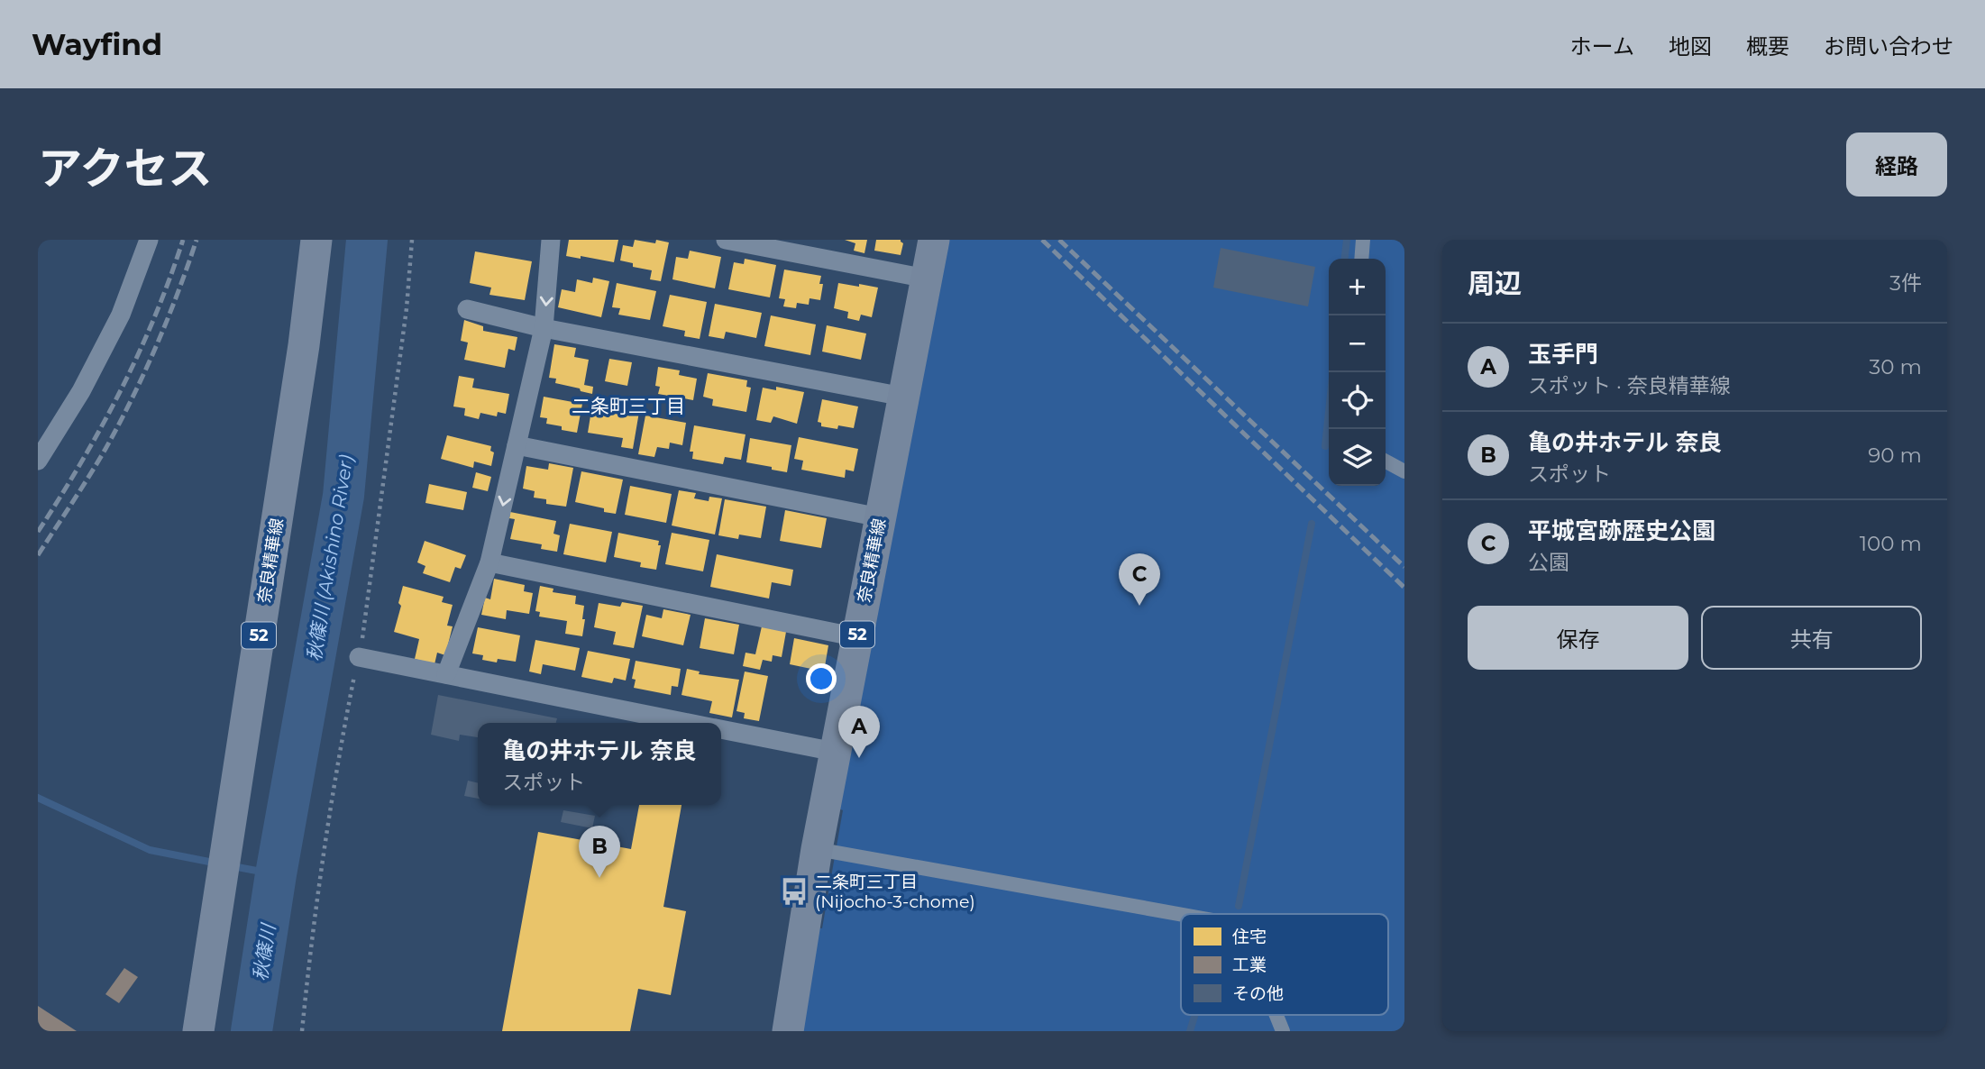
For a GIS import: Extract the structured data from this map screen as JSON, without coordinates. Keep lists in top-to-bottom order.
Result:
{
  "streets": {
    "main road": ["奈良精華線", "52"]
  },
  "districts": ["二条町三丁目"],
  "water": ["秋篠川 (Akishino River)", "秋篠川"],
  "places": {
    "bus stop": ["二条町三丁目 (Nijocho-3-chome)"]
  },
  "legend": ["住宅", "工業", "その他"],
  "page": {
    "header": "Wayfind",
    "nav": [
      "ホーム",
      "地図",
      "概要",
      "お問い合わせ"
    ],
    "title": "アクセス",
    "buttons": [
      "経路",
      ["保存", "共有"]
    ],
    "heading": ["周辺", "3件"],
    "map_buttons": ["+", "−"],
    "list": [
      {
        "mark": "A",
        "name": "玉手門",
        "note": "スポット · 奈良精華線",
        "value": "30 m"
      },
      {
        "mark": "B",
        "name": "亀の井ホテル 奈良",
        "note": "スポット",
        "value": "90 m"
      },
      {
        "mark": "C",
        "name": "平城宮跡歴史公園",
        "note": "公園",
        "value": "100 m"
      }
    ],
    "pins": ["C", "A", "B"],
    "popup": ["亀の井ホテル 奈良", "スポット"]
  }
}
